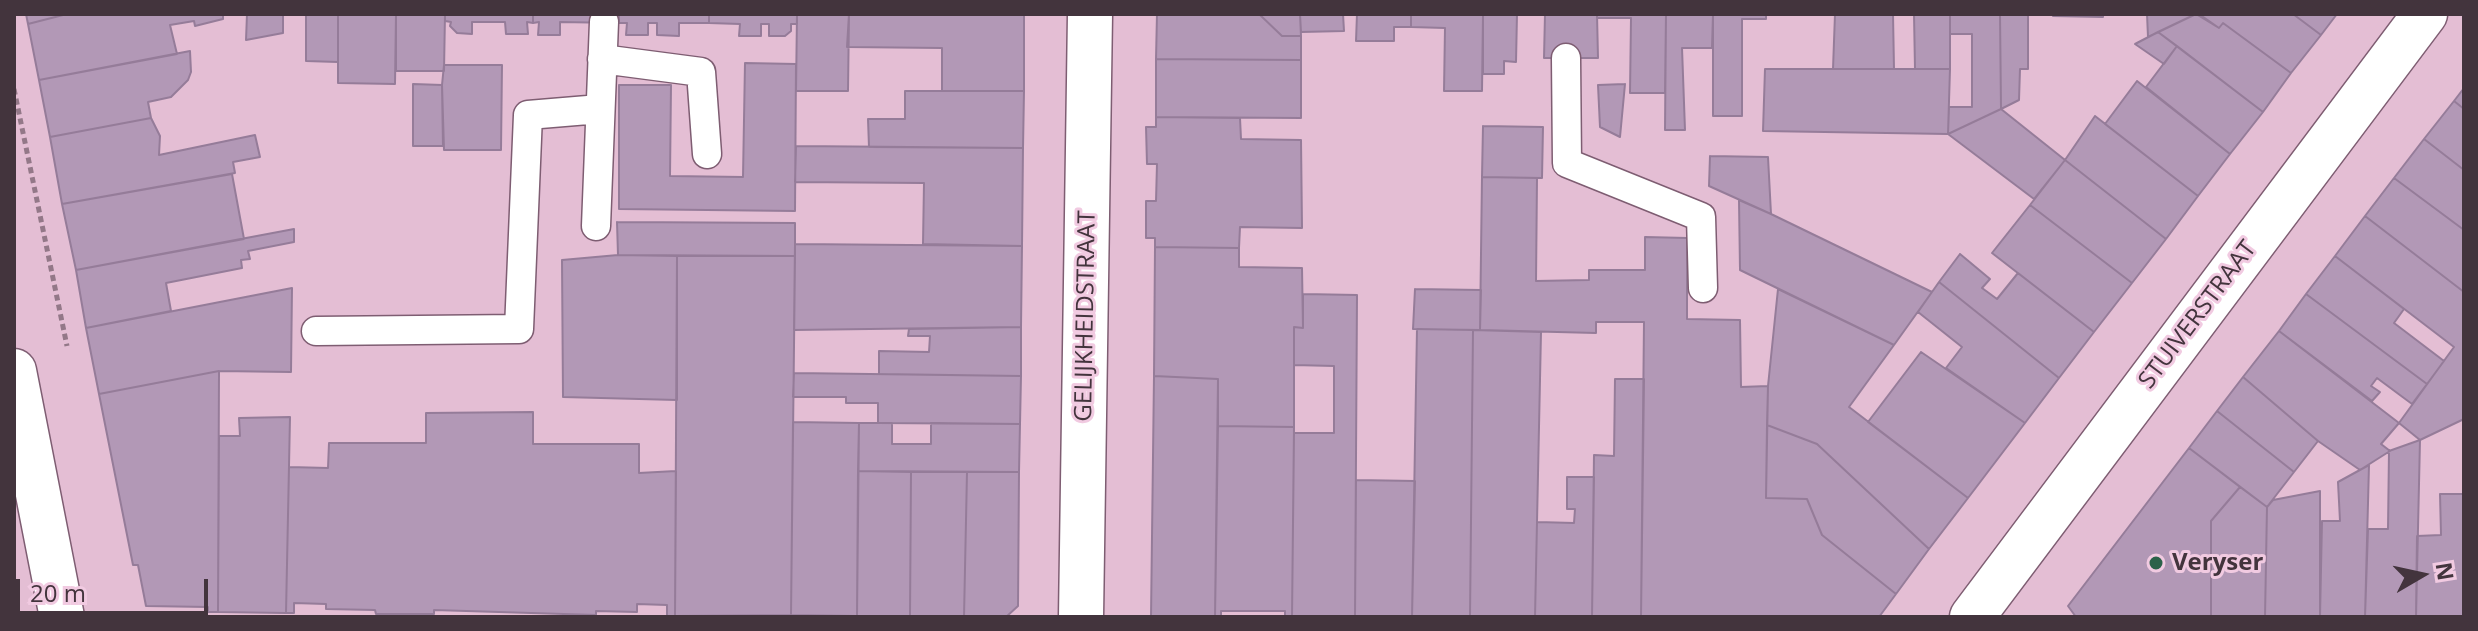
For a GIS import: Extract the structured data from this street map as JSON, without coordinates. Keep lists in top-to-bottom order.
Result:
{
  "streets": {
    "street": ["STUIVERSTRAAT", "GELIJKHEIDSTRAAT"]
  },
  "places": ["Veryser"],
  "scale_bar": "20 m",
  "north": "right"
}
